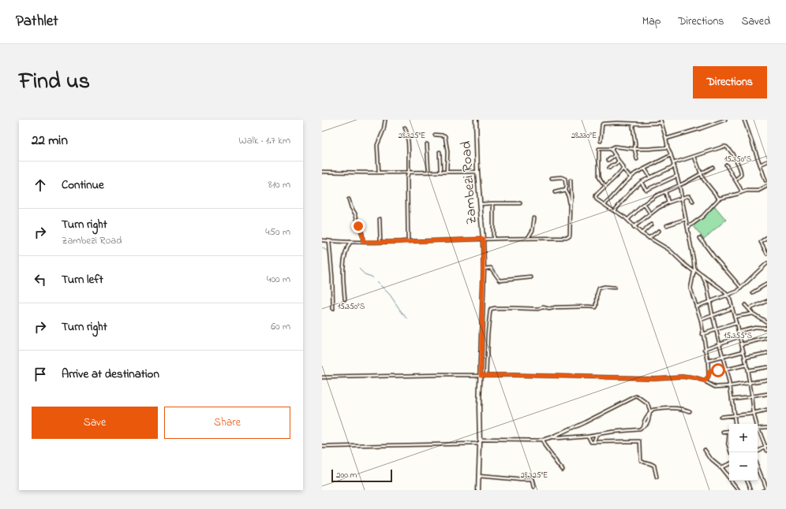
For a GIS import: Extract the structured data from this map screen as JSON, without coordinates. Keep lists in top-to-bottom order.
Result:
{
  "streets": {
    "main road": ["Zambezi Road"]
  },
  "scale_bar": "200 m",
  "page": {
    "header": "Pathlet",
    "nav": ["Map", "Directions", "Saved"],
    "title": "Find us",
    "buttons": [
      "Directions",
      ["Save", "Share"]
    ],
    "heading": ["22 min", "Walk · 1.7 km"],
    "list": [
      ["Continue", "810 m"],
      ["Turn right", "Zambezi Road", "450 m"],
      ["Turn left", "400 m"],
      ["Turn right", "60 m"],
      "Arrive at destination"
    ],
    "map_buttons": ["+", "−"],
    "scale": "200 m"
  },
  "coordinates": [
    "28.325°E",
    "28.330°E",
    "15.350°S",
    "15.355°S"
  ]
}
